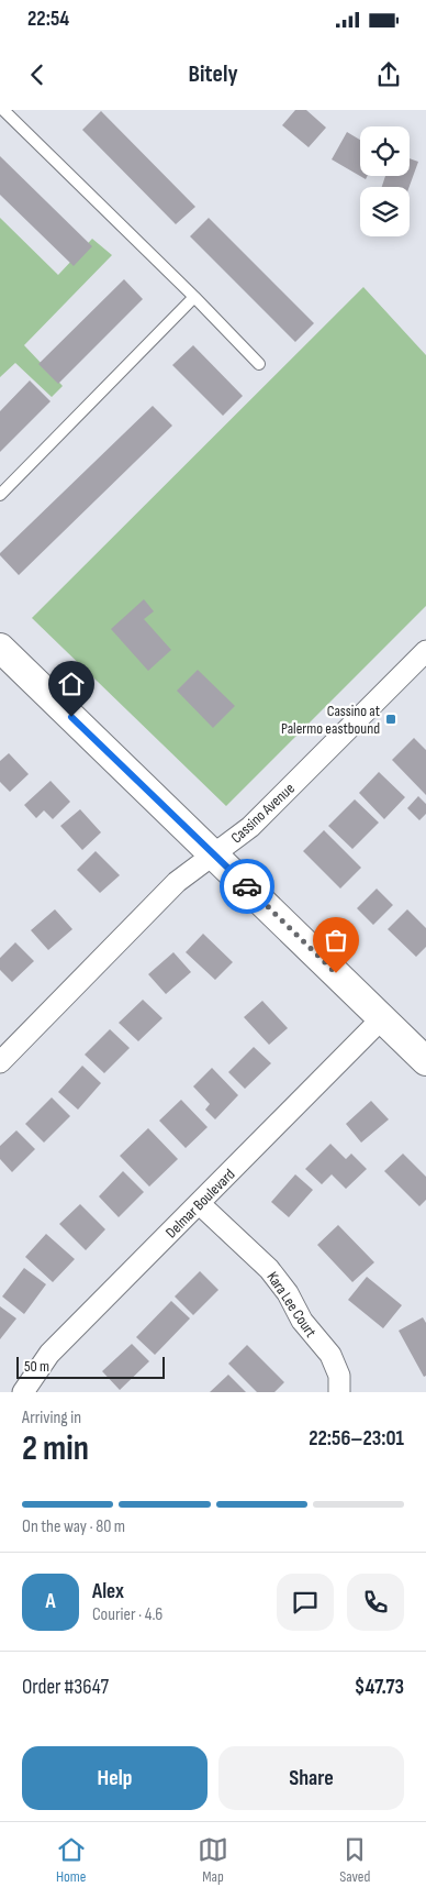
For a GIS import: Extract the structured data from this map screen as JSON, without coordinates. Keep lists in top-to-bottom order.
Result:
{
  "streets": {
    "street": ["Cassino Avenue", "Delmar Boulevard", "Kara Lee Court"]
  },
  "crossings": [
    ["Delmar Boulevard", "Kara Lee Court"]
  ],
  "places": {
    "transit": ["Cassino at Palermo eastbound"]
  },
  "scale_bar": "50 m",
  "page": {
    "status": "22:54",
    "header": "Bitely",
    "scale": "50 m",
    "heading": ["2 min", "Arriving in", "22:56–23:01"],
    "panel": [
      "Alex",
      "Courier · 4.6",
      "Order #3647",
      "$47.73"
    ],
    "bar": "On the way · 80 m",
    "round": "A",
    "buttons": ["Help", "Share"],
    "tabs": ["Home", "Map", "Saved"]
  }
}
